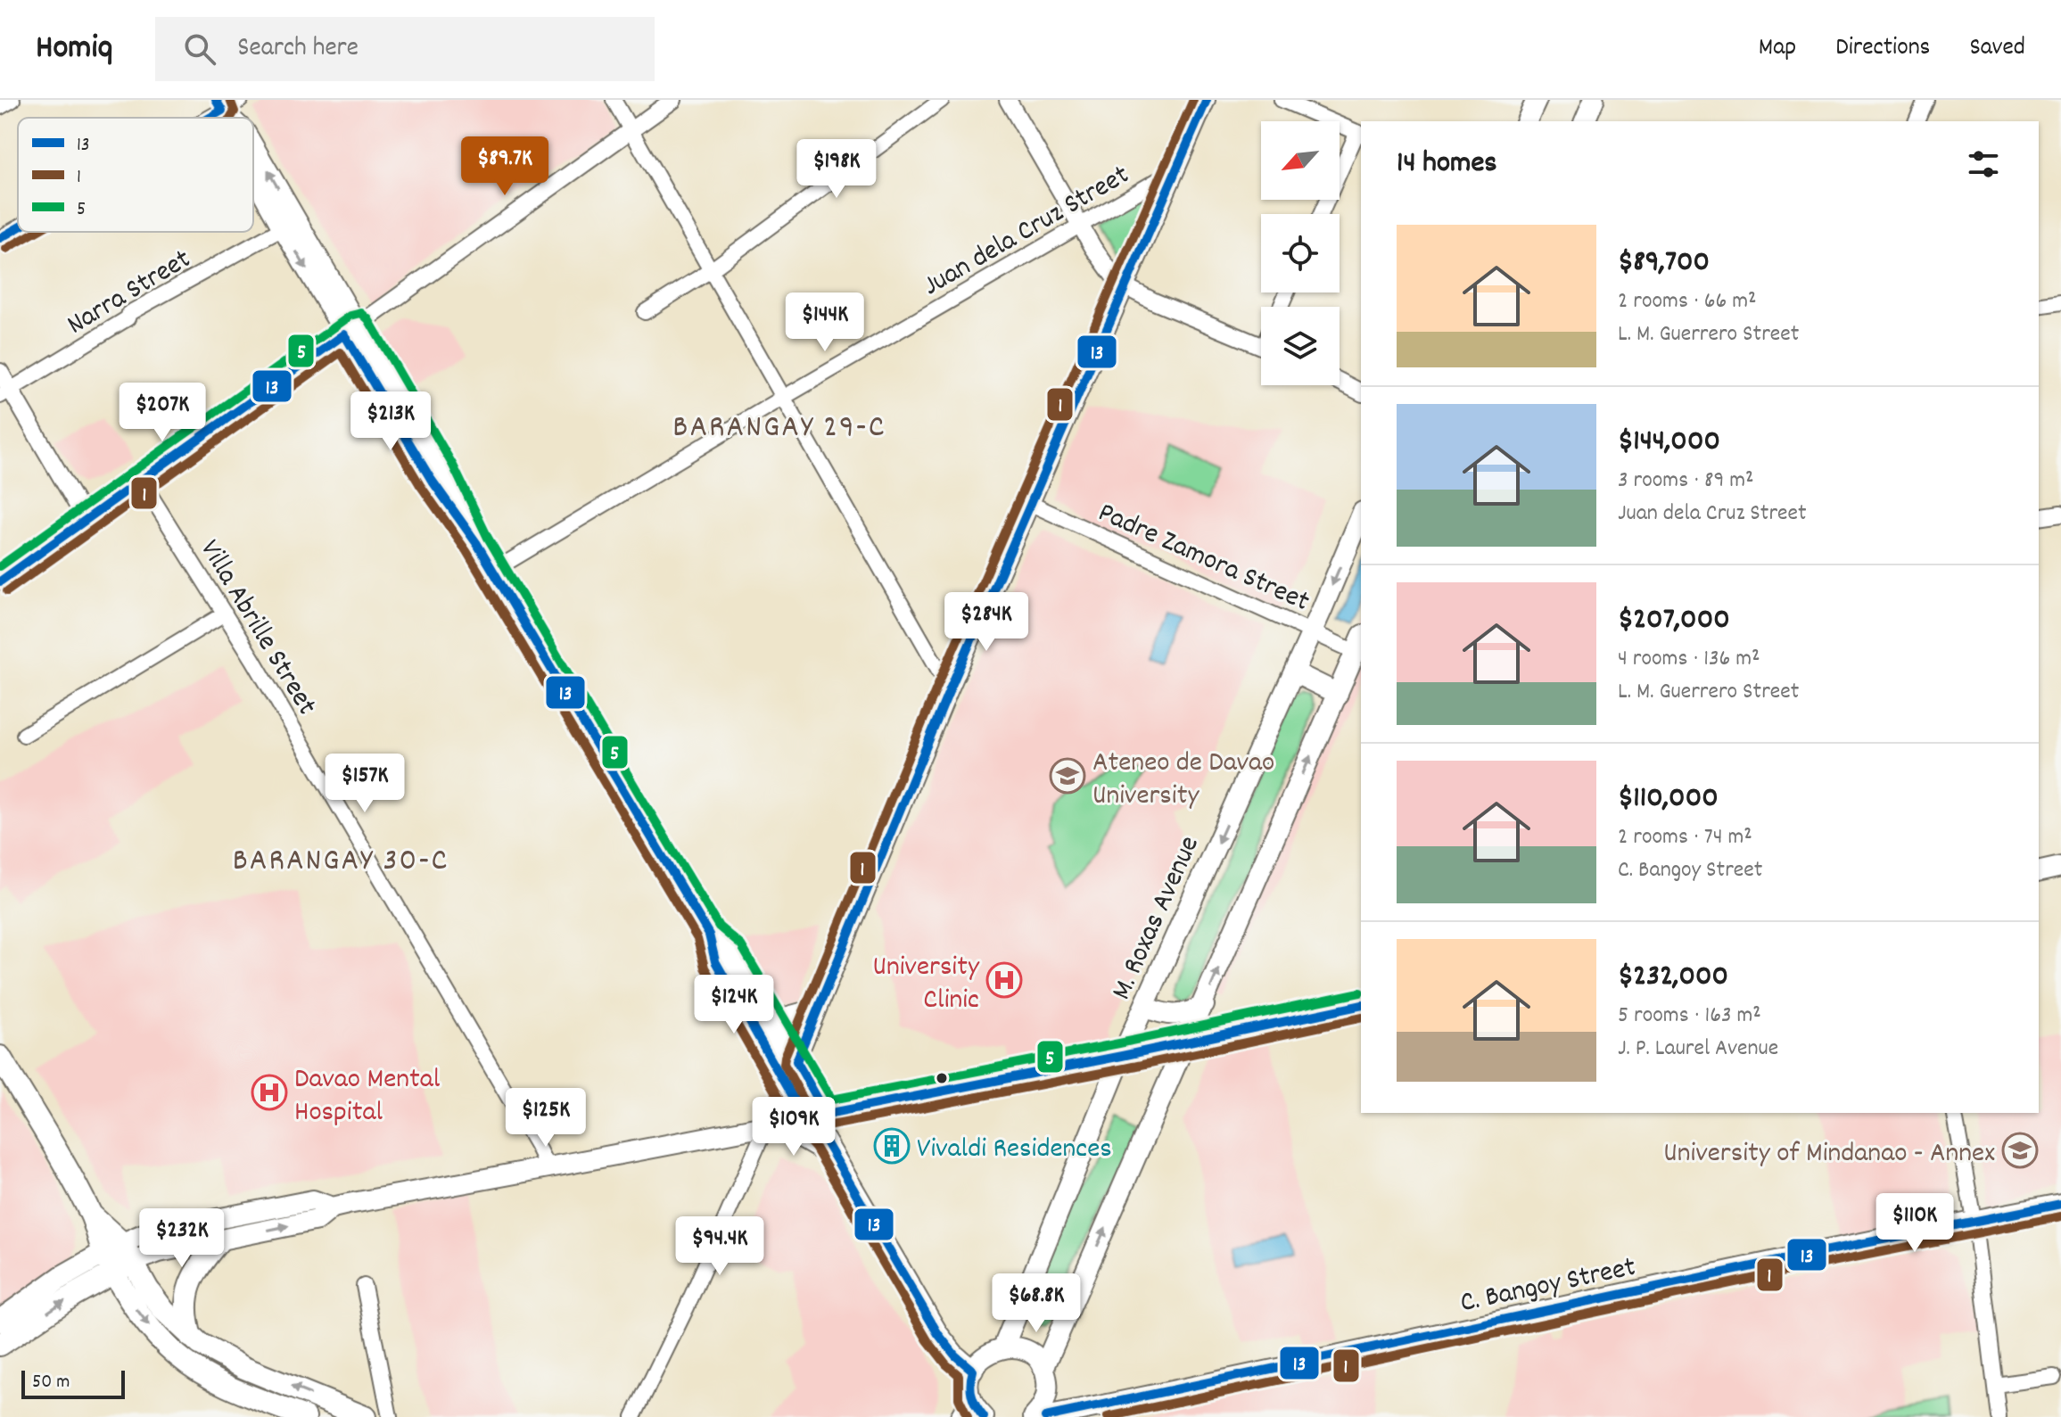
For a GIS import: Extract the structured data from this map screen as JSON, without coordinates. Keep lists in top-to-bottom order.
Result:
{
  "streets": {
    "main road": ["M. Roxas Avenue", "C. Bangoy Street"],
    "street": [
      "Juan dela Cruz Street",
      "Narra Street",
      "Padre Zamora Street",
      "Villa Abrille Street"
    ]
  },
  "crossings": [
    ["Padre Zamora Street", "M. Roxas Avenue"]
  ],
  "districts": ["BARANGAY 29-C", "BARANGAY 30-C"],
  "places": {
    "school or university": ["Ateneo de Davao University", "University of Mindanao - Annex"],
    "hospital": ["University Clinic", "Davao Mental Hospital"],
    "building": ["Vivaldi Residences"]
  },
  "lines": ["transit line 13", "transit line 1", "transit line 5"],
  "legend": ["13", "1", "5"],
  "scale_bar": "50 m",
  "north": "bottom left",
  "page": {
    "header": "Homiq",
    "search": "Search here",
    "nav": ["Map", "Directions", "Saved"],
    "heading": "14 homes",
    "price": [
      "$89.7K",
      "$198K",
      "$144K",
      "$207K",
      "$213K",
      "$284K",
      "$157K",
      "$124K",
      "$125K",
      "$109K",
      "$110K",
      "$232K",
      "$94.4K",
      "$68.8K"
    ],
    "list": [
      {
        "name": "$89,700",
        "note": "2 rooms · 66 m² · L. M. Guerrero Street"
      },
      {
        "name": "$144,000",
        "note": "3 rooms · 89 m² · Juan dela Cruz Street"
      },
      {
        "name": "$207,000",
        "note": "4 rooms · 136 m² · L. M. Guerrero Street"
      },
      {
        "name": "$110,000",
        "note": "2 rooms · 74 m² · C. Bangoy Street"
      },
      {
        "name": "$232,000",
        "note": "5 rooms · 163 m² · J. P. Laurel Avenue"
      }
    ],
    "scale": "50 m"
  }
}
